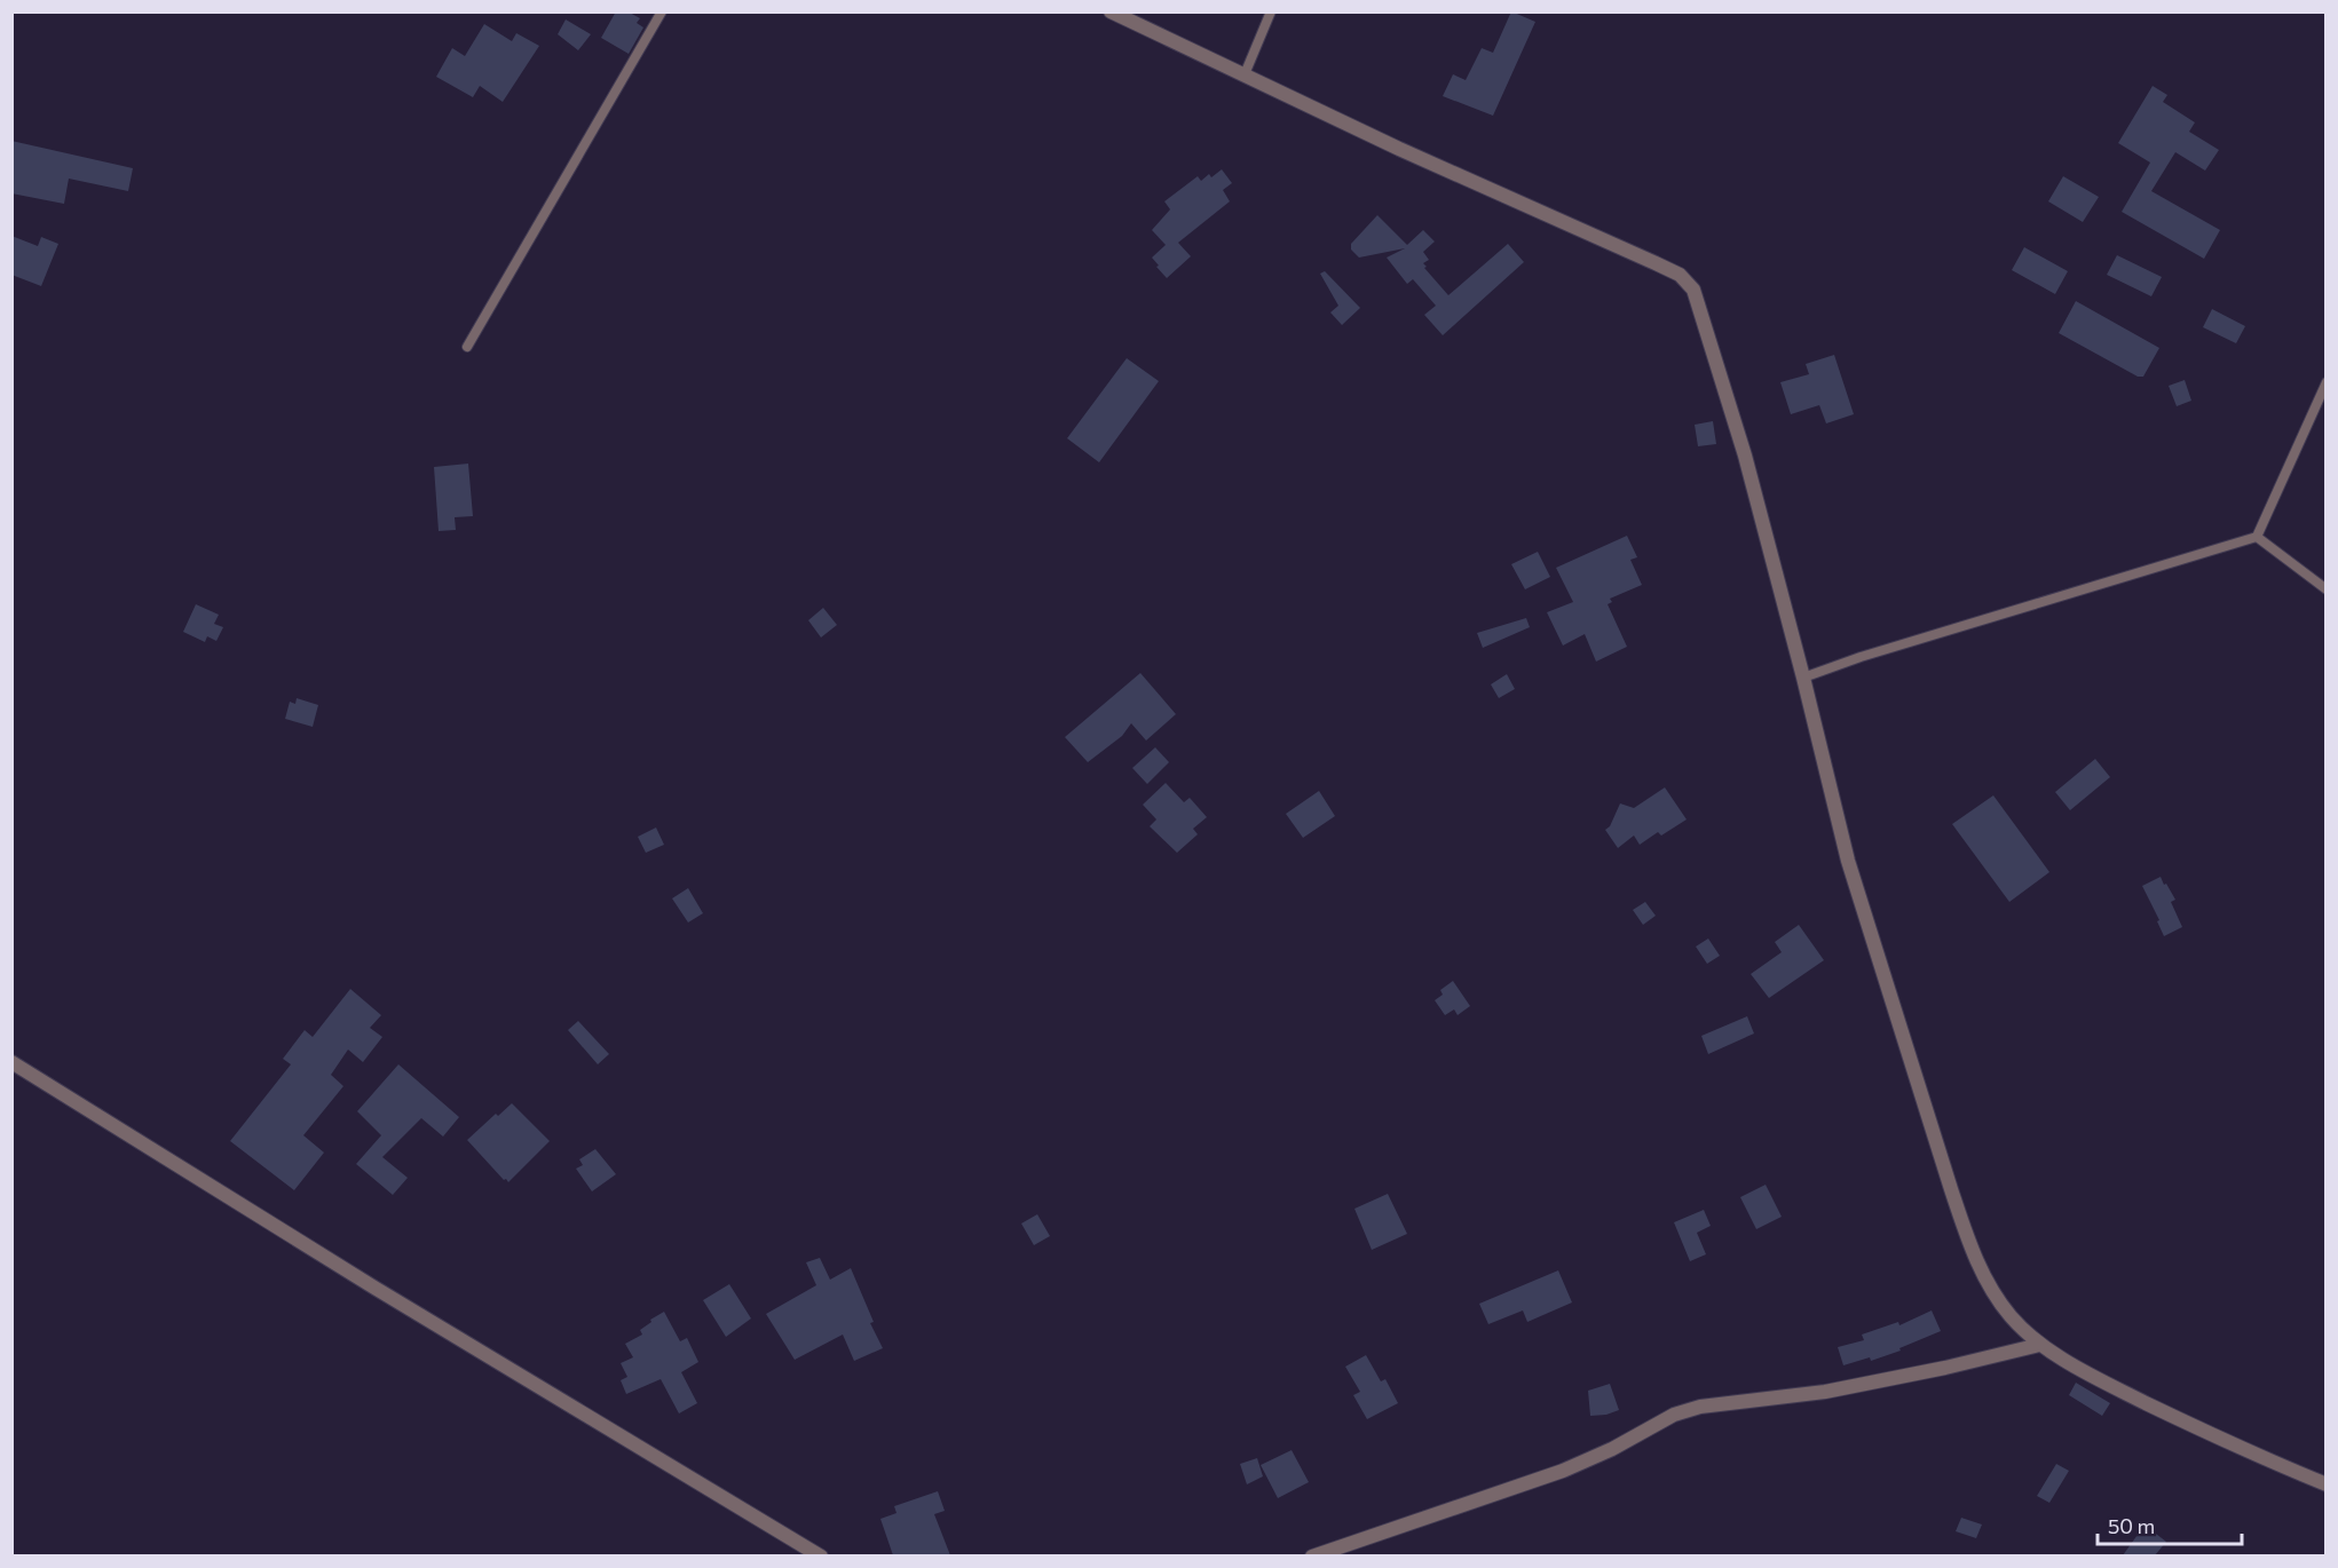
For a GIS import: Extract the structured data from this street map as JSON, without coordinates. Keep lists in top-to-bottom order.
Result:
{
  "scale_bar": "50 m"
}
